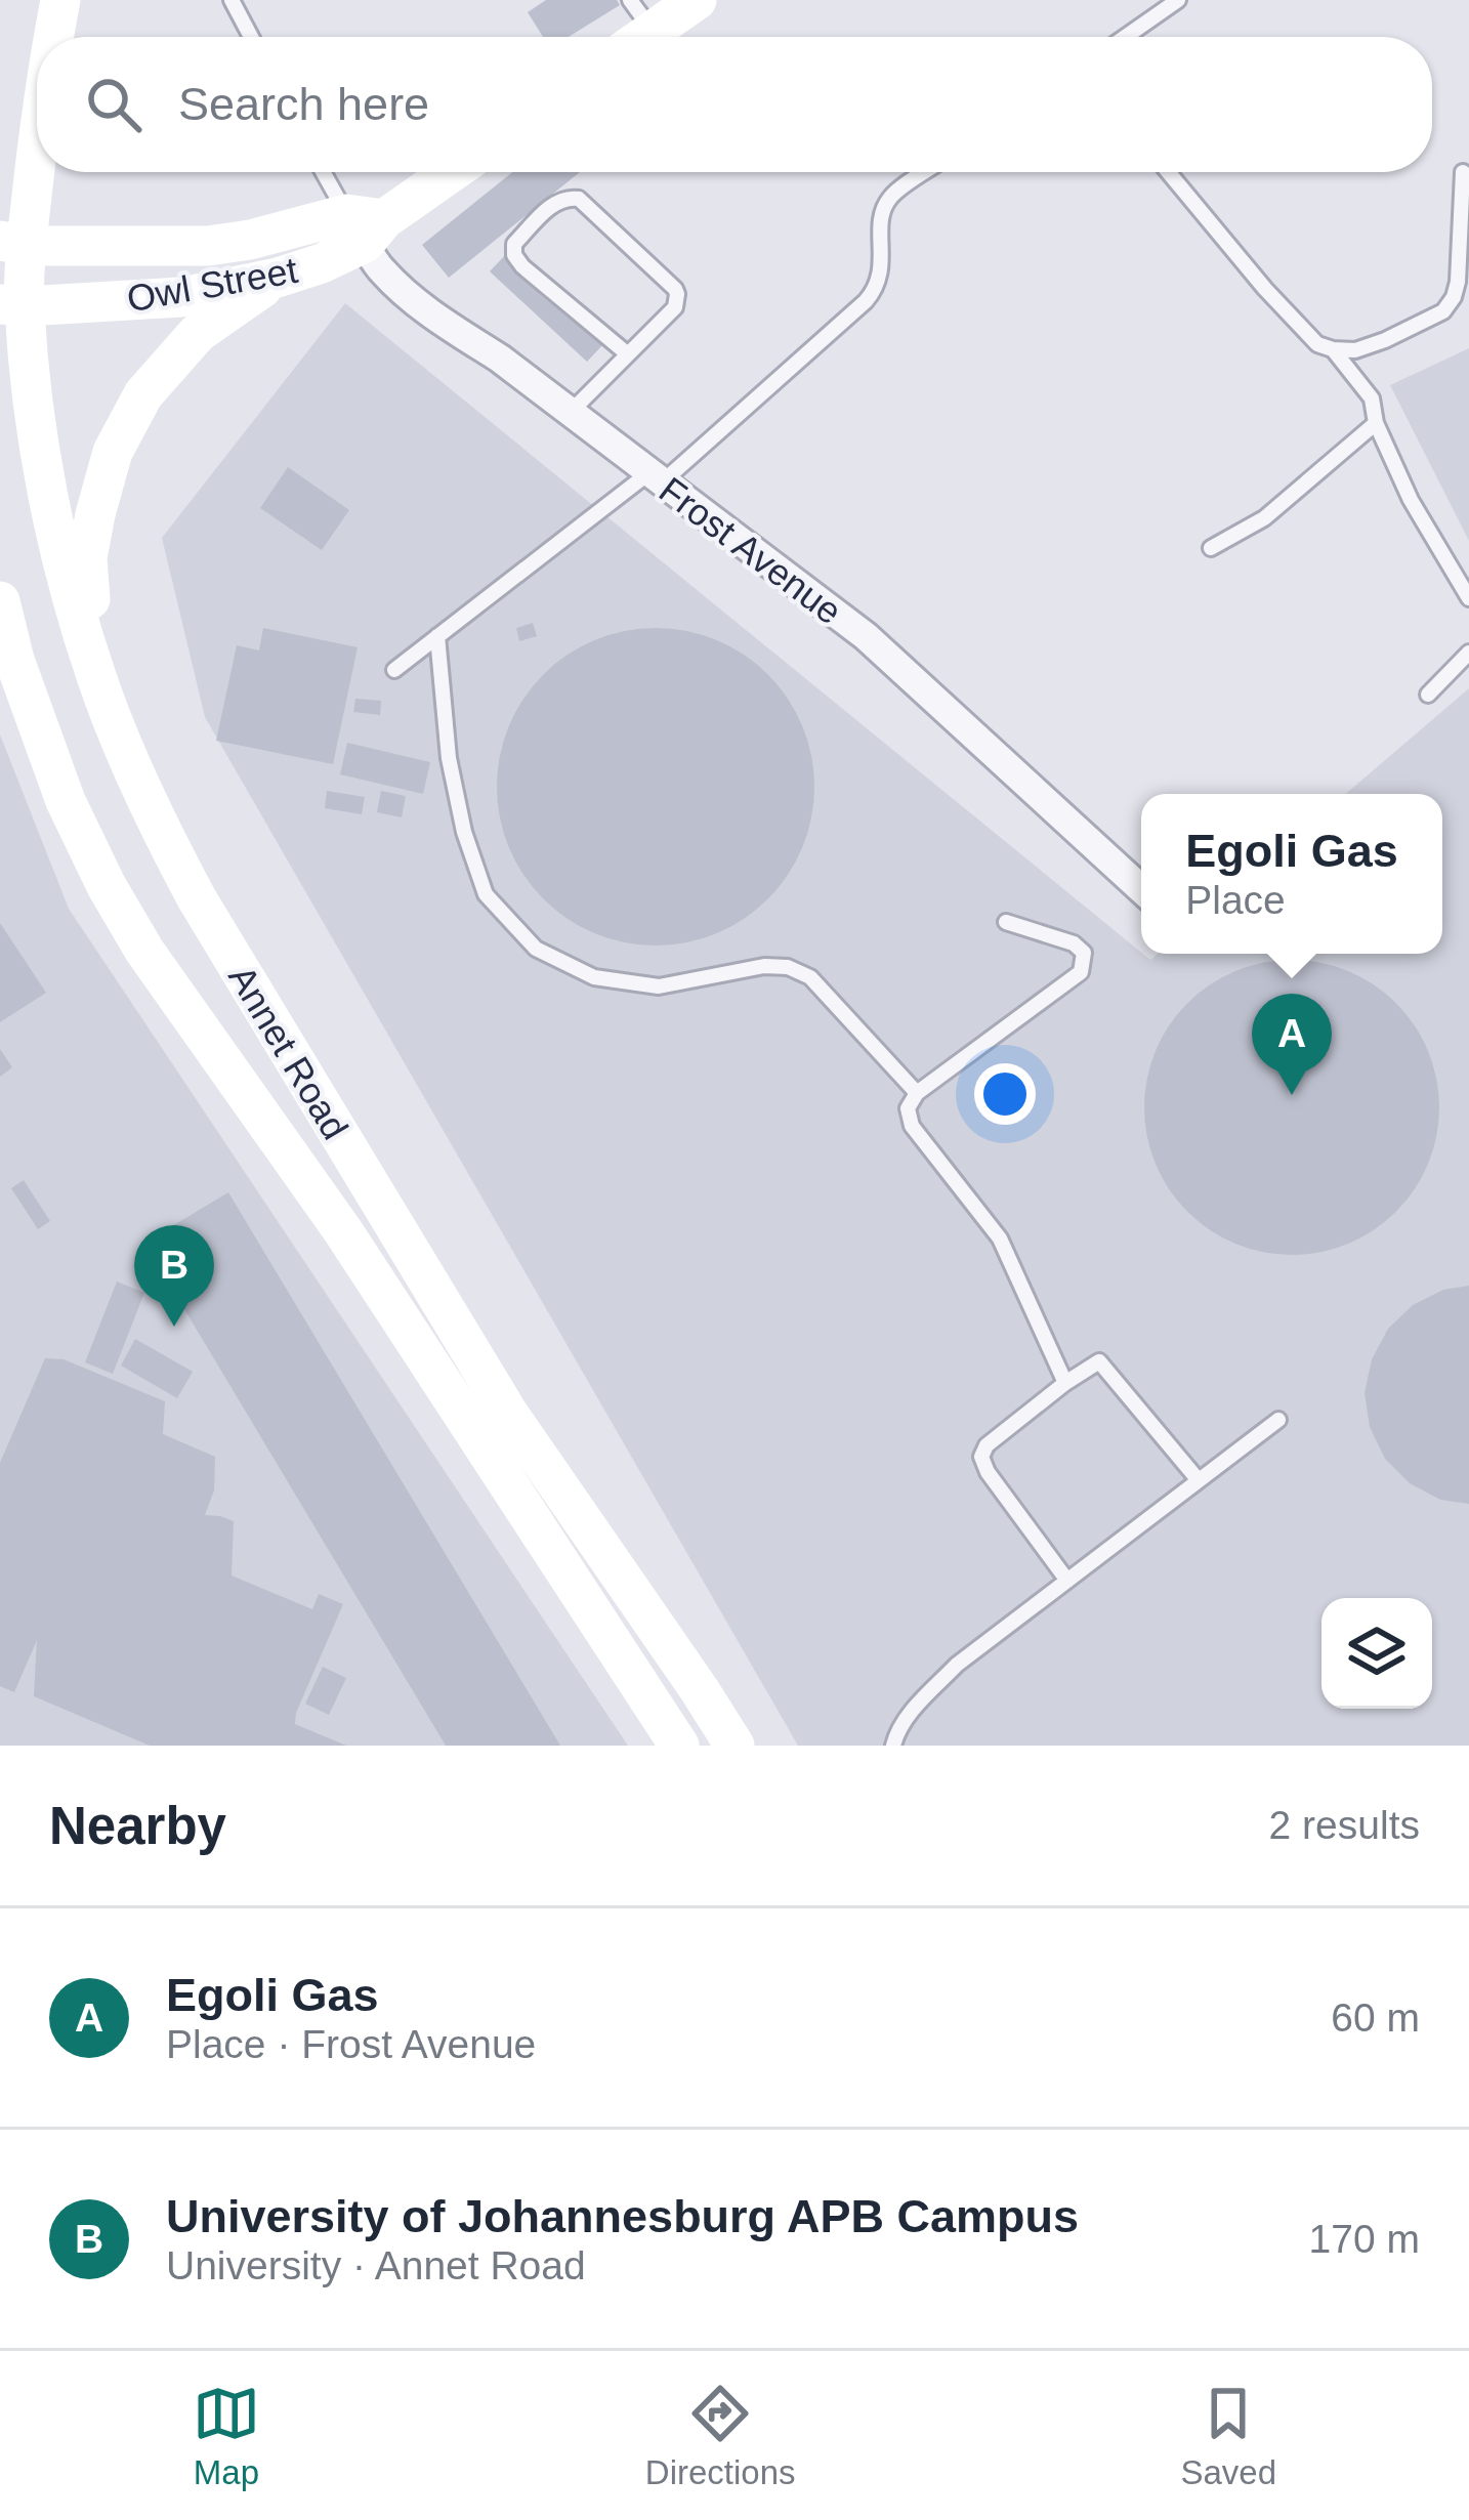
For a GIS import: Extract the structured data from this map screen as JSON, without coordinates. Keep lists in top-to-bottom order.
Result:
{
  "streets": {
    "main road": ["Owl Street", "Annet Road"],
    "street": ["Frost Avenue"]
  },
  "crossings": [
    ["Owl Street", "Frost Avenue"],
    ["Owl Street", "Annet Road"]
  ],
  "page": {
    "search": "Search here",
    "popup": ["Egoli Gas", "Place"],
    "pins": ["A", "B"],
    "heading": ["Nearby", "2 results"],
    "list": [
      {
        "mark": "A",
        "name": "Egoli Gas",
        "note": "Place · Frost Avenue",
        "value": "60 m"
      },
      {
        "mark": "B",
        "name": "University of Johannesburg APB Campus",
        "note": "University · Annet Road",
        "value": "170 m"
      }
    ],
    "nav": ["Map", "Directions", "Saved"]
  }
}
